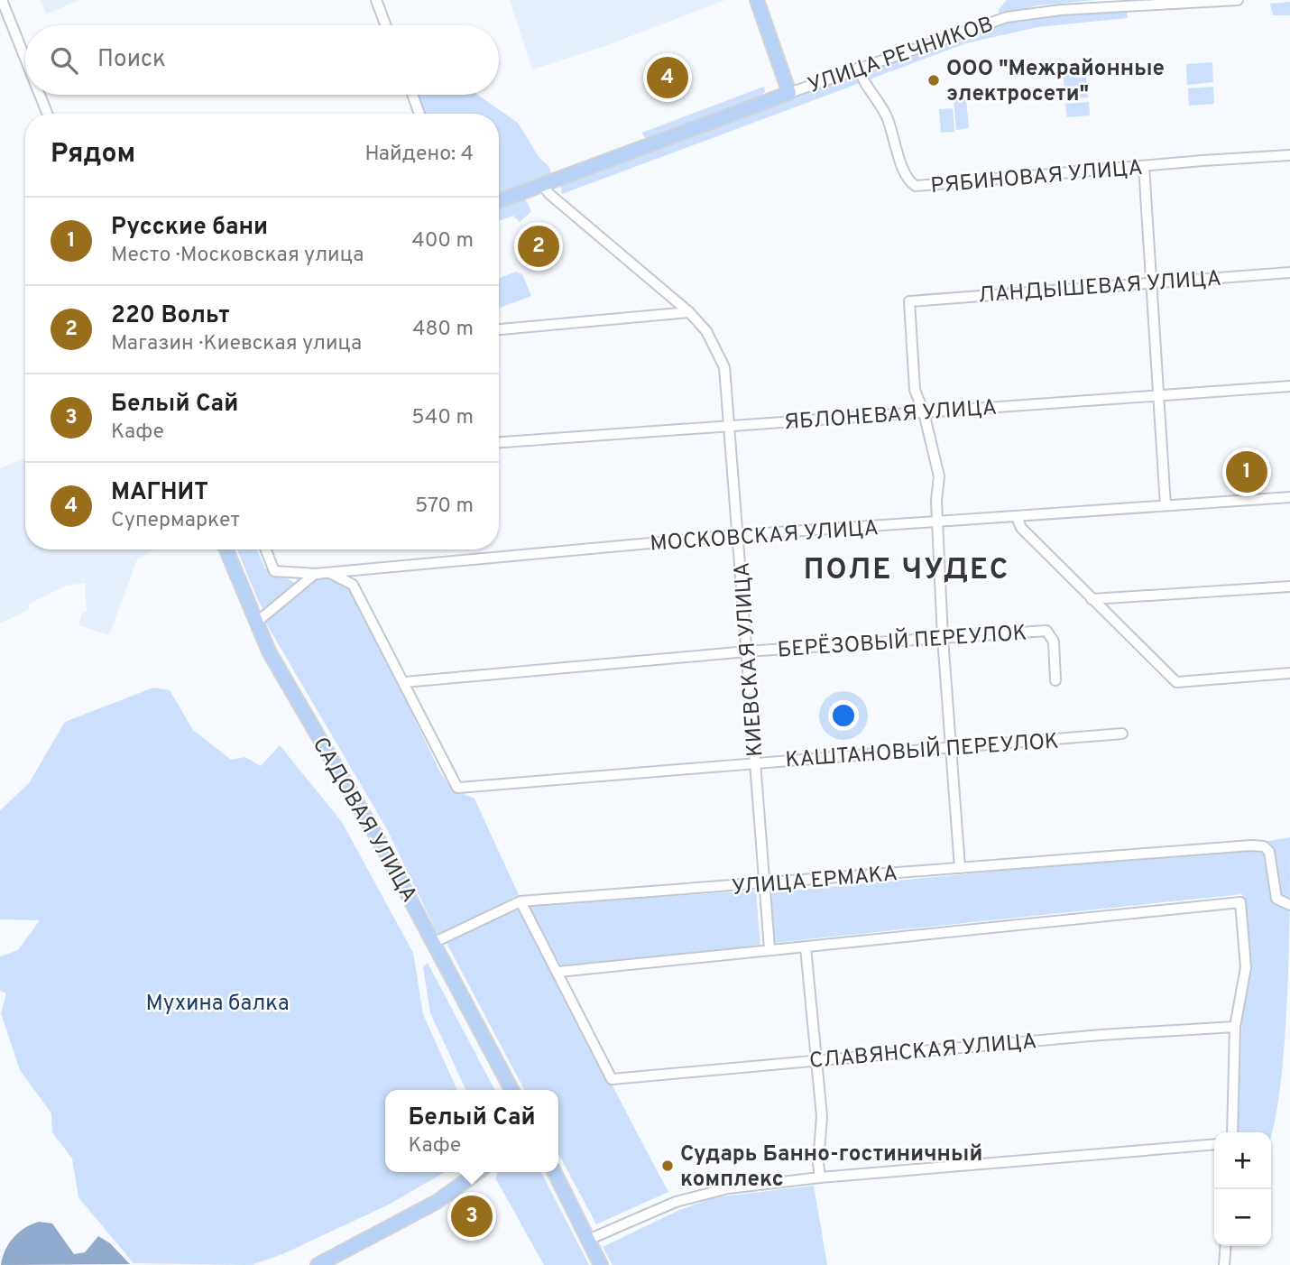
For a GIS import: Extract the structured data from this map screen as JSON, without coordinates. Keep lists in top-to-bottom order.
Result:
{
  "streets": {
    "main road": ["САДОВАЯ УЛИЦА"],
    "street": [
      "УЛИЦА РЕЧНИКОВ",
      "РЯБИНОВАЯ УЛИЦА",
      "ЛАНДЫШЕВАЯ УЛИЦА",
      "ЯБЛОНЕВАЯ УЛИЦА",
      "МОСКОВСКАЯ УЛИЦА",
      "БЕРЁЗОВЫЙ ПЕРЕУЛОК",
      "КИЕВСКАЯ УЛИЦА",
      "КАШТАНОВЫЙ ПЕРЕУЛОК",
      "УЛИЦА ЕРМАКА",
      "СЛАВЯНСКАЯ УЛИЦА"
    ]
  },
  "crossings": [
    ["УЛИЦА РЕЧНИКОВ", "РЯБИНОВАЯ УЛИЦА"],
    ["ЛАНДЫШЕВАЯ УЛИЦА", "ЯБЛОНЕВАЯ УЛИЦА"],
    ["ЯБЛОНЕВАЯ УЛИЦА", "КИЕВСКАЯ УЛИЦА"],
    ["МОСКОВСКАЯ УЛИЦА", "КИЕВСКАЯ УЛИЦА"],
    ["БЕРЁЗОВЫЙ ПЕРЕУЛОК", "КИЕВСКАЯ УЛИЦА"],
    ["БЕРЁЗОВЫЙ ПЕРЕУЛОК", "КАШТАНОВЫЙ ПЕРЕУЛОК"],
    ["КИЕВСКАЯ УЛИЦА", "КАШТАНОВЫЙ ПЕРЕУЛОК"],
    ["КИЕВСКАЯ УЛИЦА", "УЛИЦА ЕРМАКА"],
    ["САДОВАЯ УЛИЦА", "УЛИЦА ЕРМАКА"]
  ],
  "districts": ["ПОЛЕ ЧУДЕС"],
  "parks": ["Мухина балка"],
  "places": ["ООО \"Межрайонные электросети\"", "Сударь Банно-гостиничный комплекс"],
  "page": {
    "search": "Поиск",
    "pins": [
      "4",
      "2",
      "1",
      "3"
    ],
    "heading": ["Рядом", "Найдено: 4"],
    "list": [
      {
        "mark": "1",
        "name": "Русские бани",
        "note": "Место · Московская улица",
        "value": "400 m"
      },
      {
        "mark": "2",
        "name": "220 Вольт",
        "note": "Магазин · Киевская улица",
        "value": "480 m"
      },
      {
        "mark": "3",
        "name": "Белый Сай",
        "note": "Кафе",
        "value": "540 m"
      },
      {
        "mark": "4",
        "name": "МАГНИТ",
        "note": "Супермаркет",
        "value": "570 m"
      }
    ],
    "popup": ["Белый Сай", "Кафе"],
    "map_buttons": ["+", "−"]
  }
}
